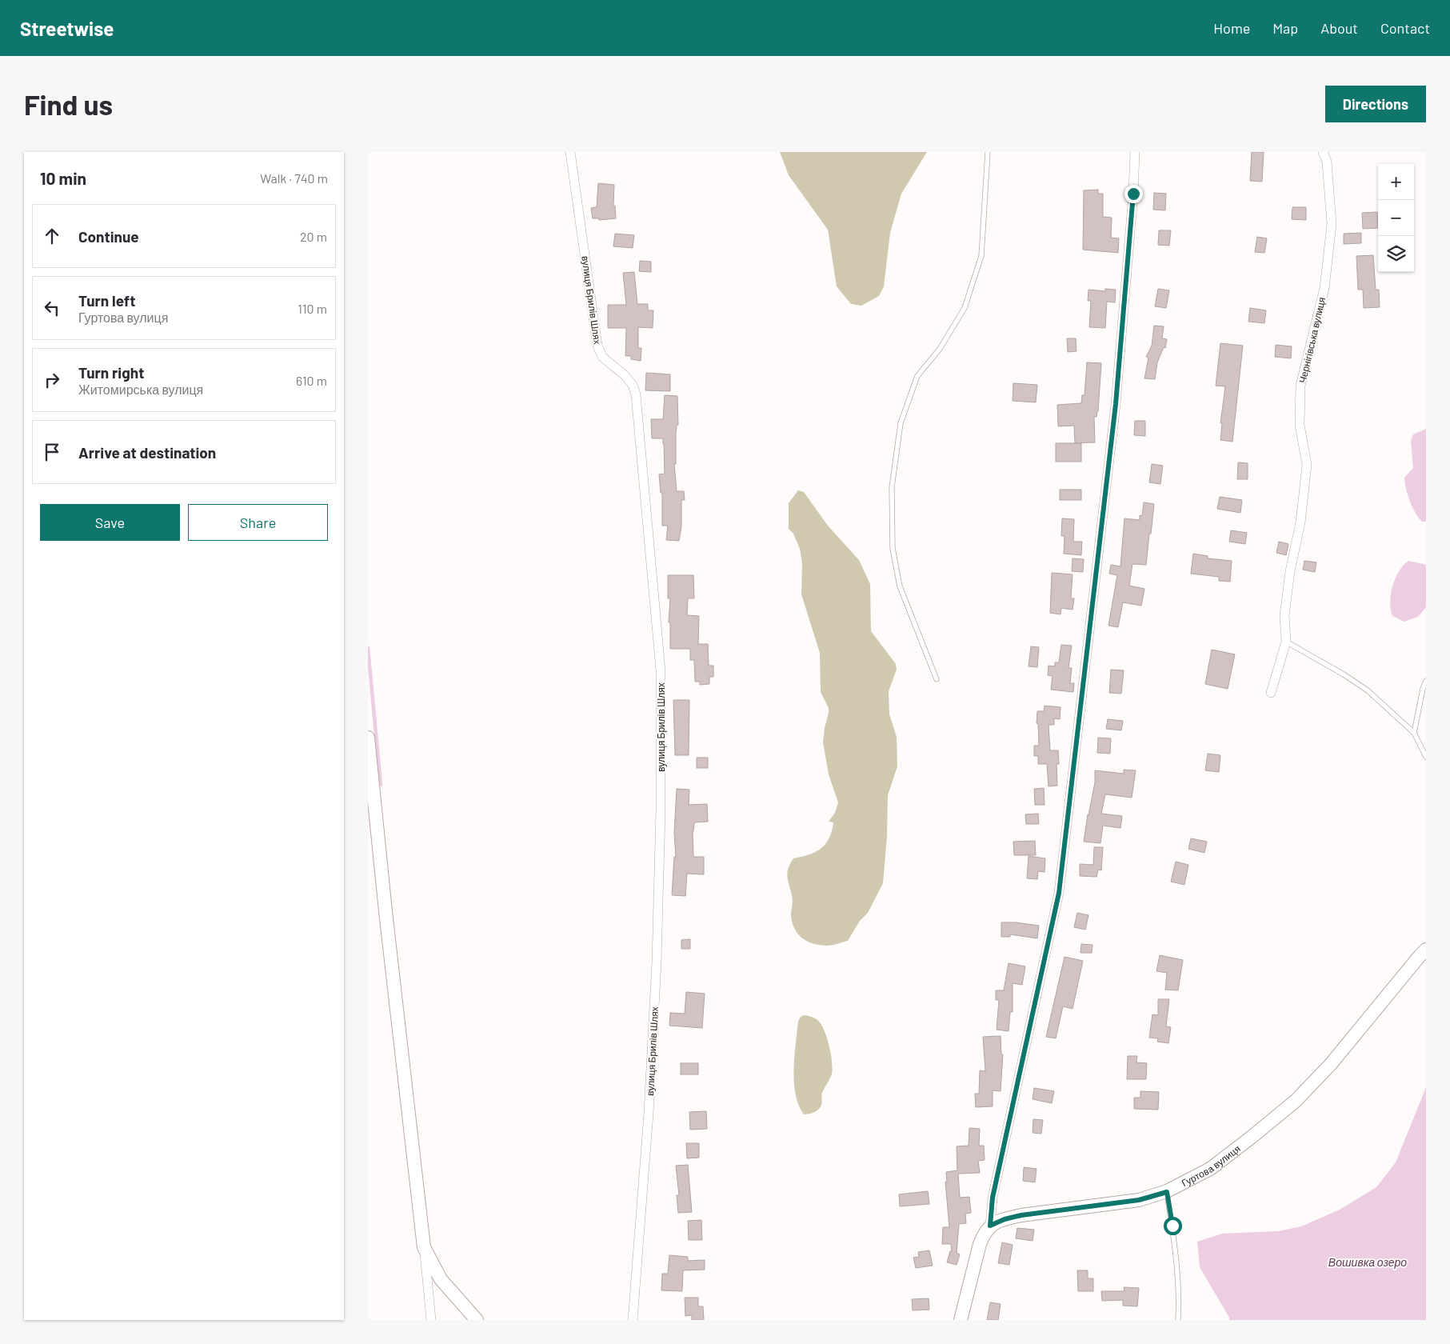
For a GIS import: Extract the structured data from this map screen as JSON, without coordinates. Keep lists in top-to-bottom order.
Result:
{
  "streets": {
    "street": ["вулиця Брилів Шлях", "Чернігівська вулиця", "Гуртова вулиця"]
  },
  "water": ["Вошивка озеро"],
  "page": {
    "header": "Streetwise",
    "nav": [
      "Home",
      "Map",
      "About",
      "Contact"
    ],
    "buttons": [
      "Directions",
      ["Save", "Share"]
    ],
    "title": "Find us",
    "heading": ["10 min", "Walk · 740 m"],
    "map_buttons": ["+", "−"],
    "list": [
      ["Continue", "20 m"],
      ["Turn left", "Гуртова вулиця", "110 m"],
      ["Turn right", "Житомирська вулиця", "610 m"],
      "Arrive at destination"
    ]
  }
}
